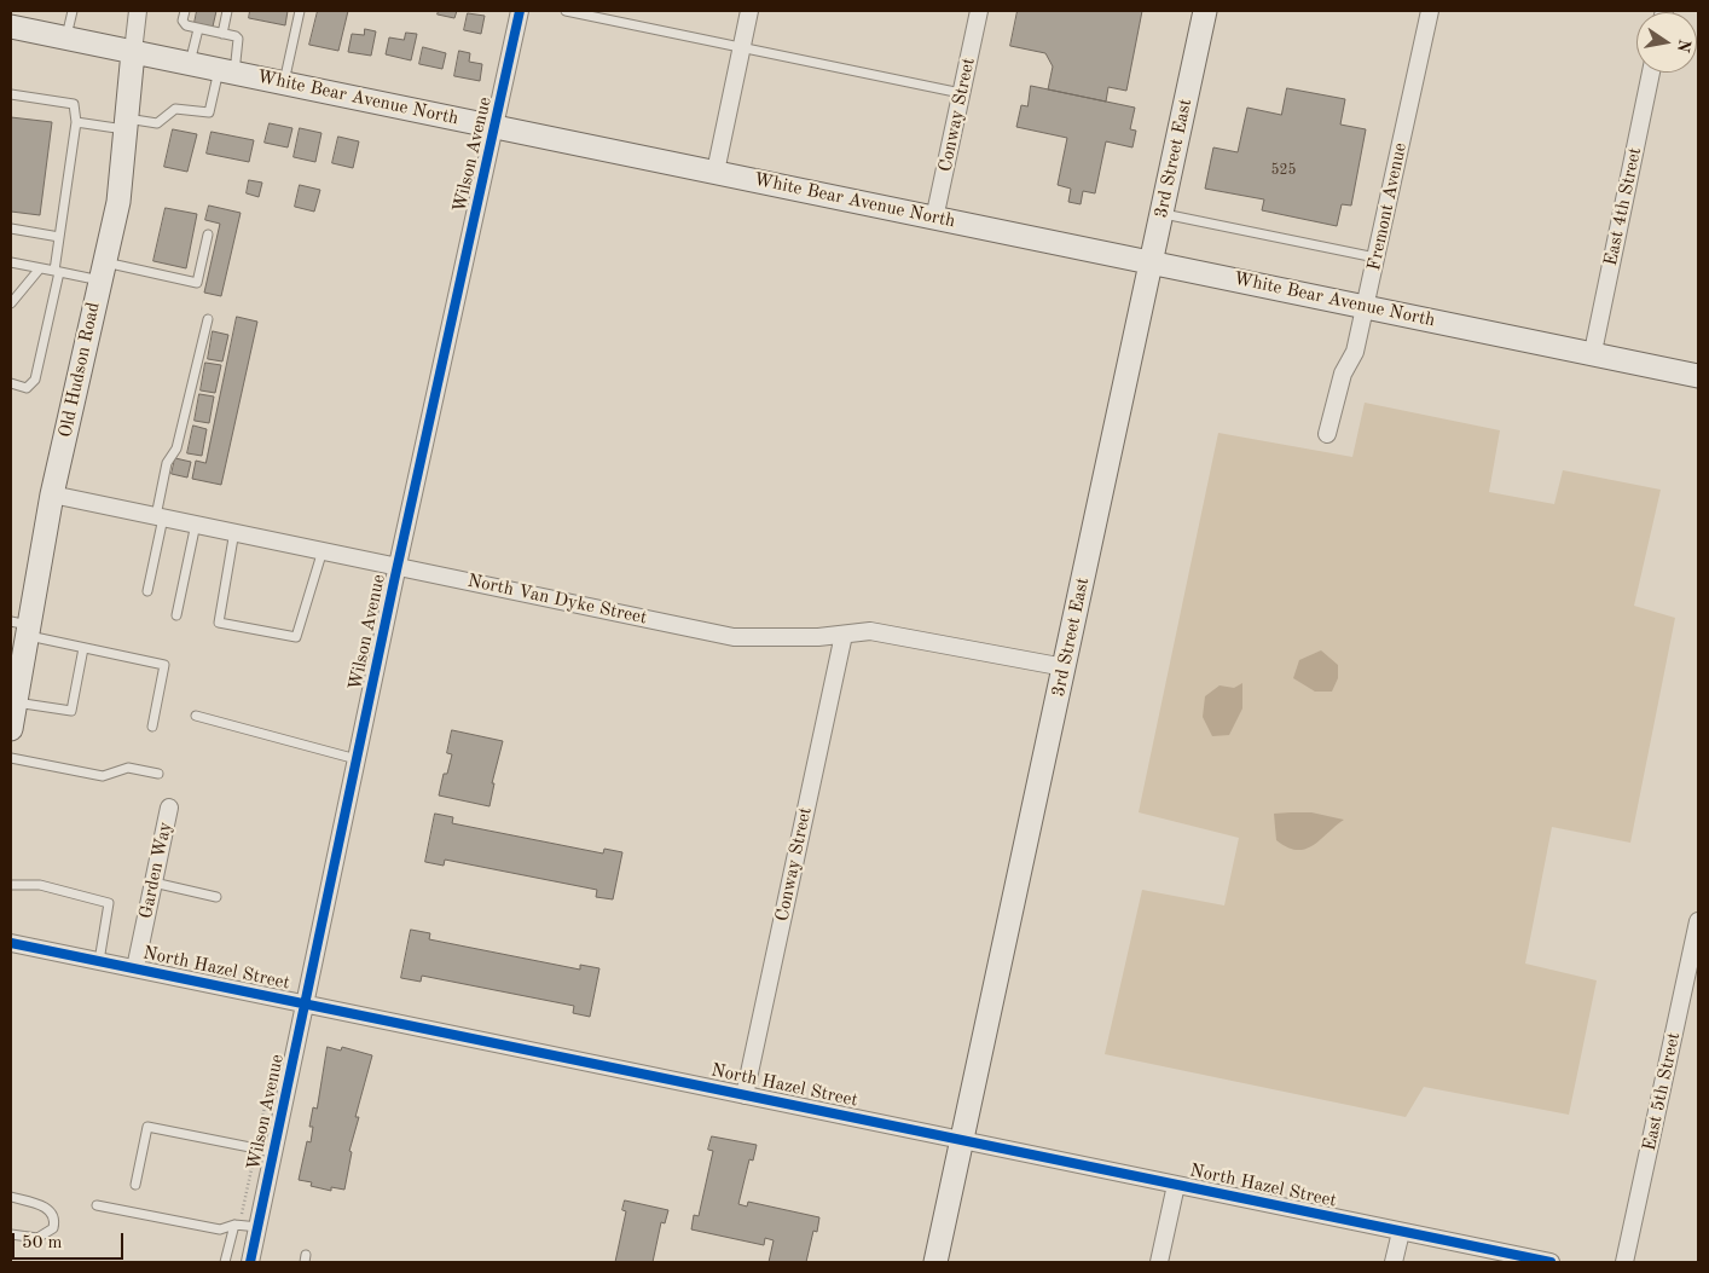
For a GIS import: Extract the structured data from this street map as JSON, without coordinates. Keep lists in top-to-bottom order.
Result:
{
  "streets": {
    "street": [
      "White Bear Avenue North",
      "Conway Street",
      "Wilson Avenue",
      "3rd Street East",
      "Fremont Avenue",
      "East 4th Street",
      "Old Hudson Road",
      "North Van Dyke Street",
      "Garden Way",
      "North Hazel Street",
      "East 5th Street"
    ]
  },
  "crossings": [
    ["White Bear Avenue North", "Conway Street"],
    ["White Bear Avenue North", "Wilson Avenue"],
    ["White Bear Avenue North", "3rd Street East"],
    ["White Bear Avenue North", "Fremont Avenue"],
    ["White Bear Avenue North", "East 4th Street"],
    ["White Bear Avenue North", "Old Hudson Road"],
    ["Conway Street", "North Van Dyke Street"],
    ["Conway Street", "North Hazel Street"],
    ["Wilson Avenue", "North Van Dyke Street"],
    ["Wilson Avenue", "North Hazel Street"],
    ["3rd Street East", "North Van Dyke Street"],
    ["3rd Street East", "North Hazel Street"],
    ["Old Hudson Road", "North Van Dyke Street"],
    ["Garden Way", "North Hazel Street"]
  ],
  "house_numbers": ["525"],
  "scale_bar": "50 m",
  "north": "right"
}
